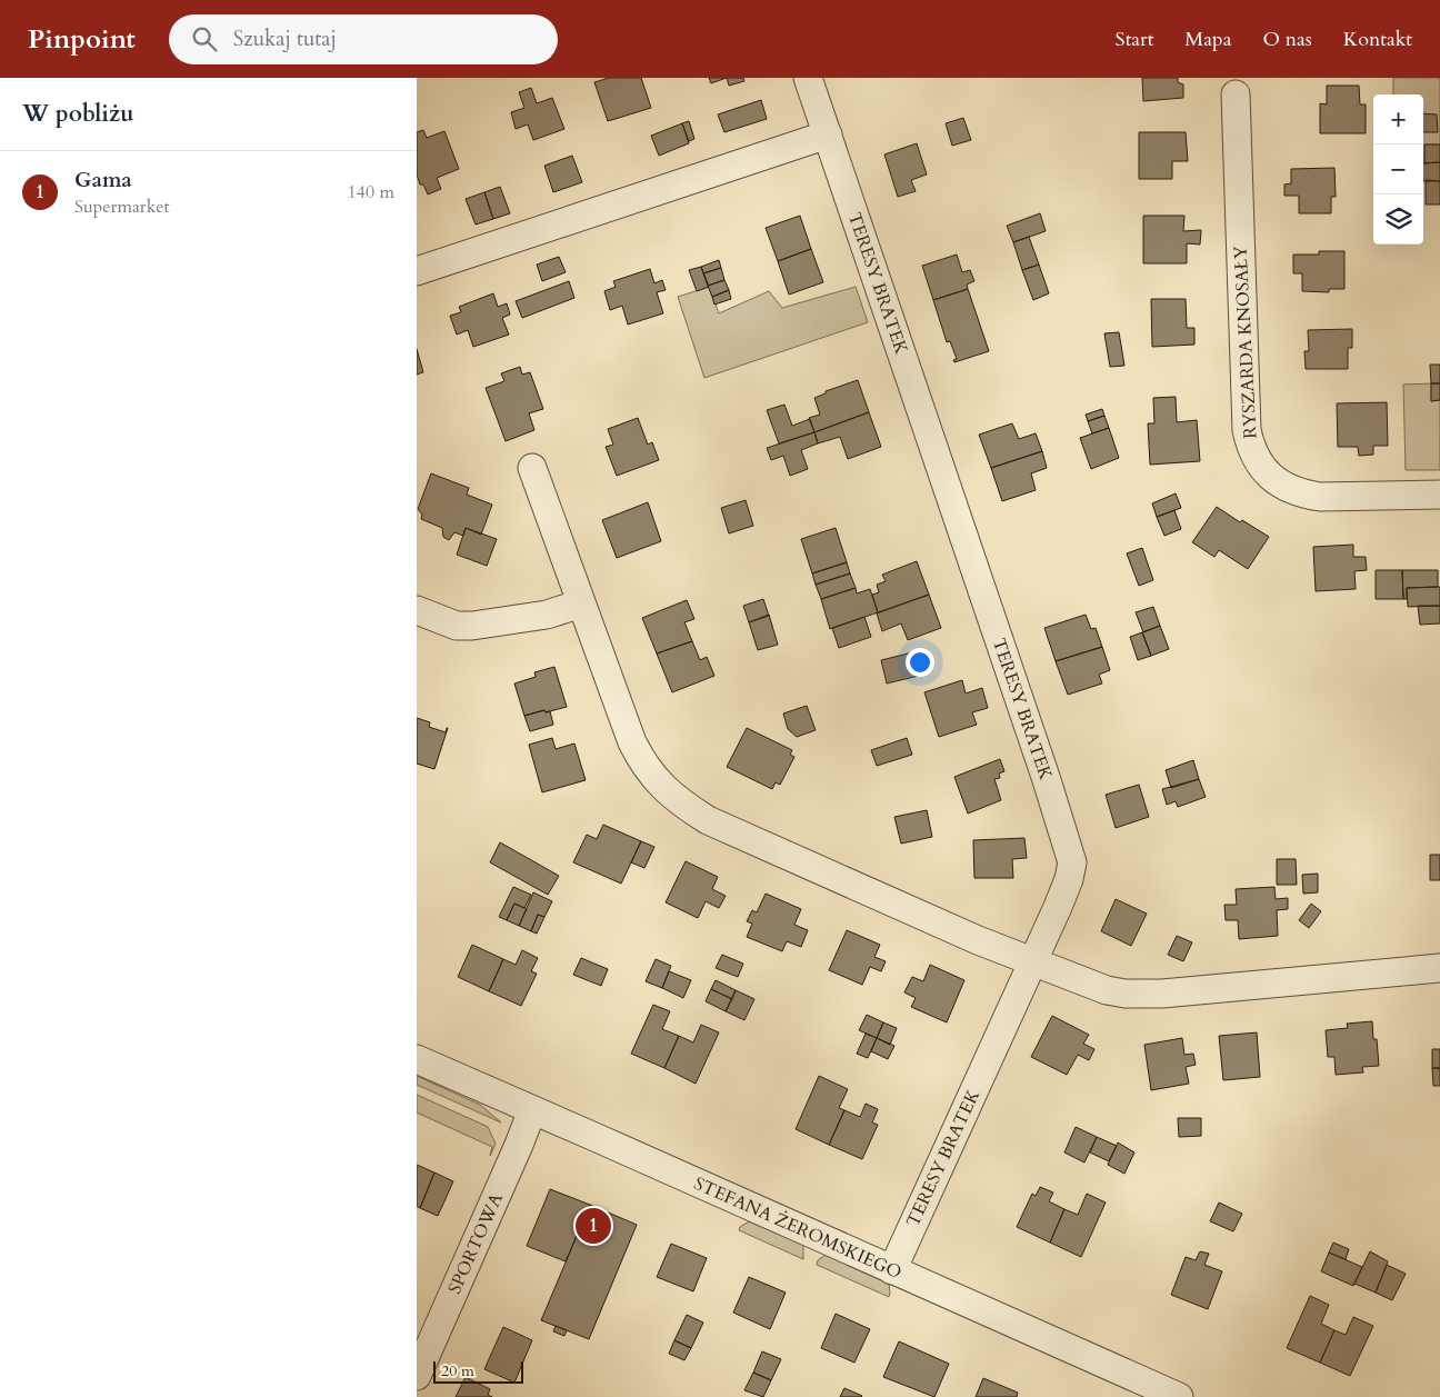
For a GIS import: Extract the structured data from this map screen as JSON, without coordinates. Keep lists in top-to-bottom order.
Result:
{
  "streets": {
    "street": [
      "TERESY BRATEK",
      "RYSZARDA KNOSAŁY",
      "STEFANA ŻEROMSKIEGO",
      "SPORTOWA"
    ]
  },
  "crossings": [
    ["TERESY BRATEK", "STEFANA ŻEROMSKIEGO"],
    ["STEFANA ŻEROMSKIEGO", "SPORTOWA"]
  ],
  "scale_bar": "20 m",
  "page": {
    "header": "Pinpoint",
    "search": "Szukaj tutaj",
    "nav": [
      "Start",
      "Mapa",
      "O nas",
      "Kontakt"
    ],
    "heading": "W pobliżu",
    "map_buttons": ["+", "−"],
    "list": [
      {
        "mark": "1",
        "name": "Gama",
        "note": "Supermarket",
        "value": "140 m"
      }
    ],
    "pins": "1",
    "scale": "20 m"
  }
}
